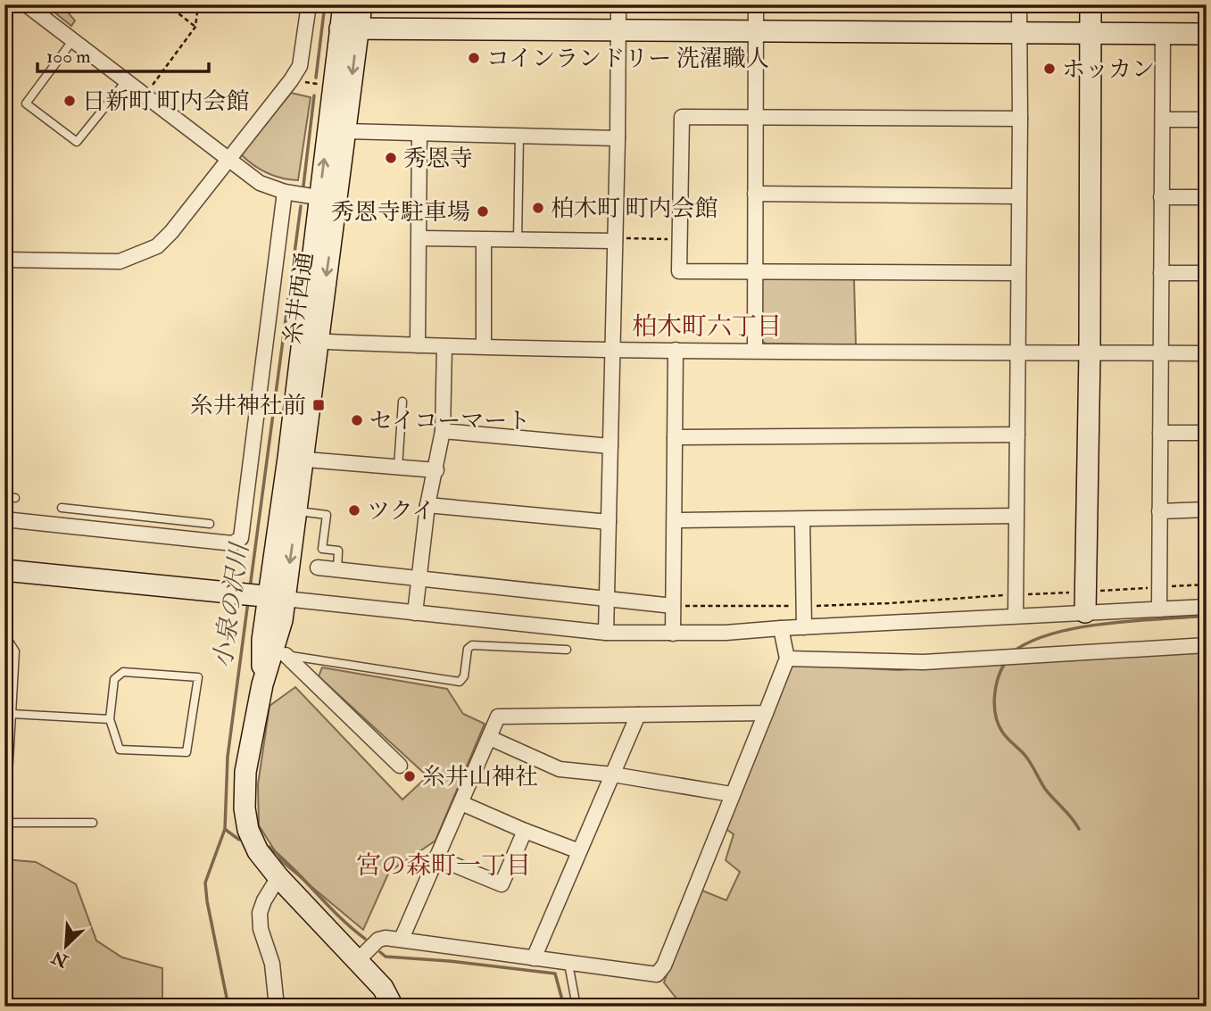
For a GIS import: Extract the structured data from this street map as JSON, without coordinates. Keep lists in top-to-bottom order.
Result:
{
  "streets": {
    "street": ["糸井西通"]
  },
  "districts": ["柏木町六丁目", "宮の森町一丁目"],
  "water": ["小泉の沢川"],
  "places": {
    "other": [
      "コインランドリー 洗濯職人",
      "ホッカン",
      "日新町 町内会館",
      "秀恩寺",
      "柏木町 町内会館",
      "秀恩寺駐車場",
      "セイコーマート",
      "ツクイ",
      "糸井山神社"
    ],
    "transit": ["糸井神社前"]
  },
  "scale_bar": "100 m",
  "north": "bottom left"
}
